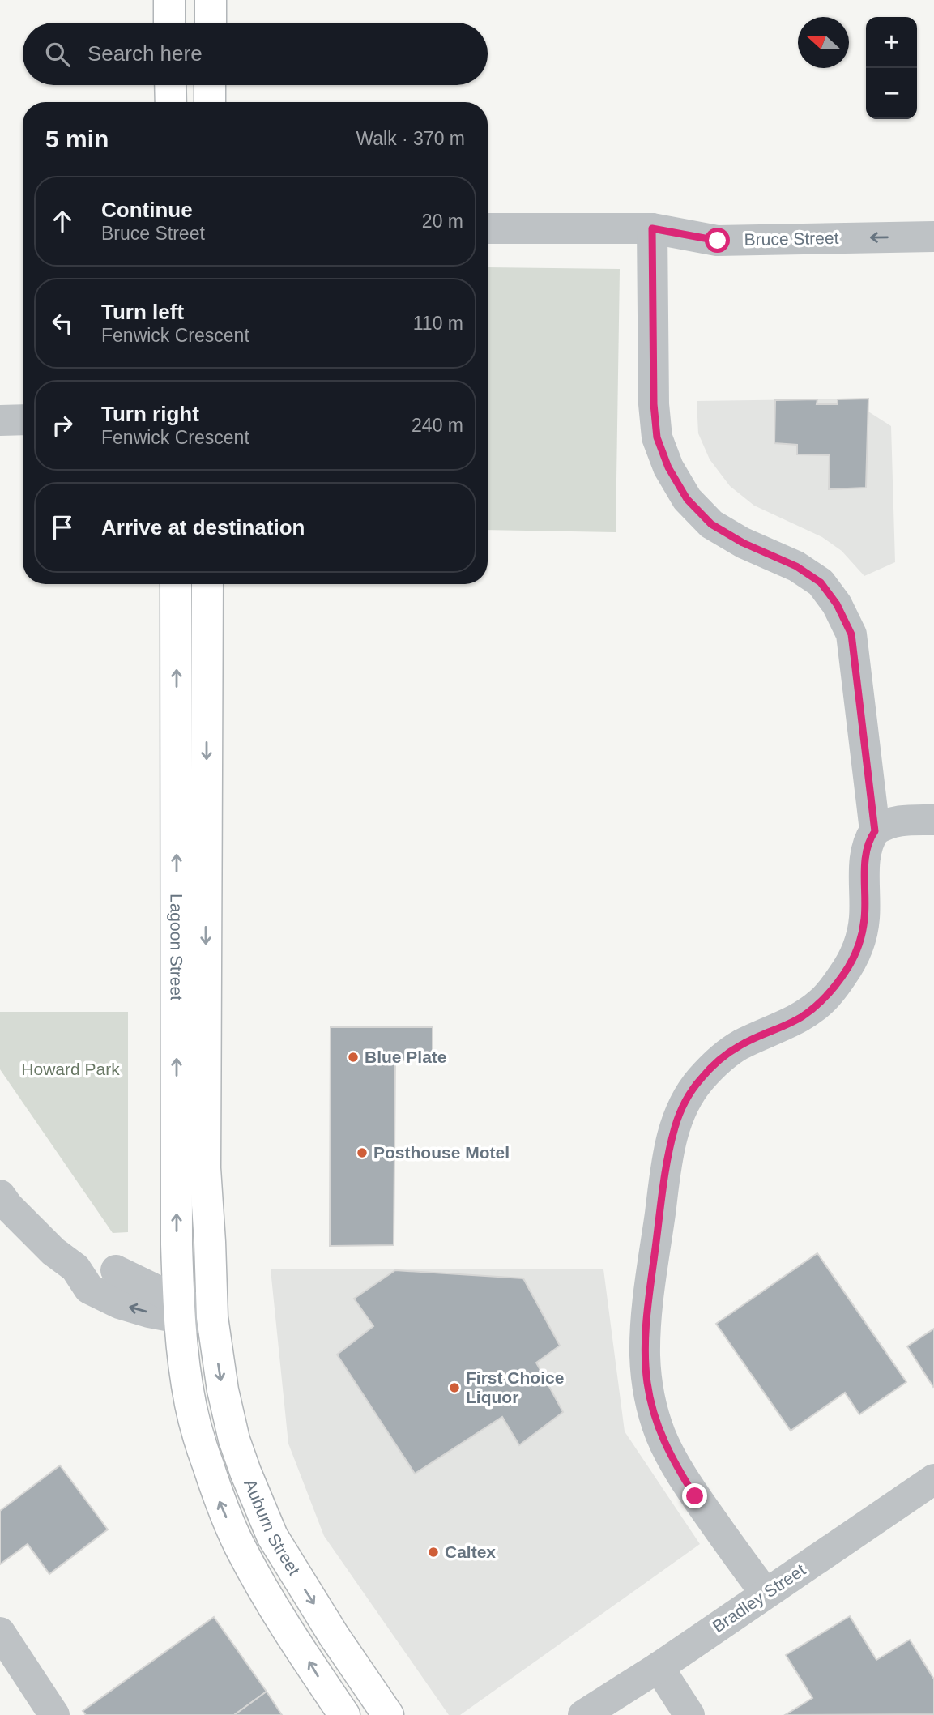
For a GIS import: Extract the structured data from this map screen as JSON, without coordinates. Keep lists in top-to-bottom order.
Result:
{
  "streets": {
    "main road": ["Lagoon Street", "Auburn Street"],
    "street": ["Bruce Street", "Bradley Street"]
  },
  "crossings": [
    ["Lagoon Street", "Auburn Street"]
  ],
  "one_way": ["Bruce Street"],
  "parks": ["Howard Park"],
  "places": [
    "Blue Plate",
    "Posthouse Motel",
    "First Choice Liquor",
    "Caltex"
  ],
  "north": "left",
  "page": {
    "map_buttons": ["+", "−"],
    "search": "Search here",
    "heading": ["5 min", "Walk · 370 m"],
    "list": [
      ["Continue", "Bruce Street", "20 m"],
      ["Turn left", "Fenwick Crescent", "110 m"],
      ["Turn right", "Fenwick Crescent", "240 m"],
      "Arrive at destination"
    ]
  }
}
